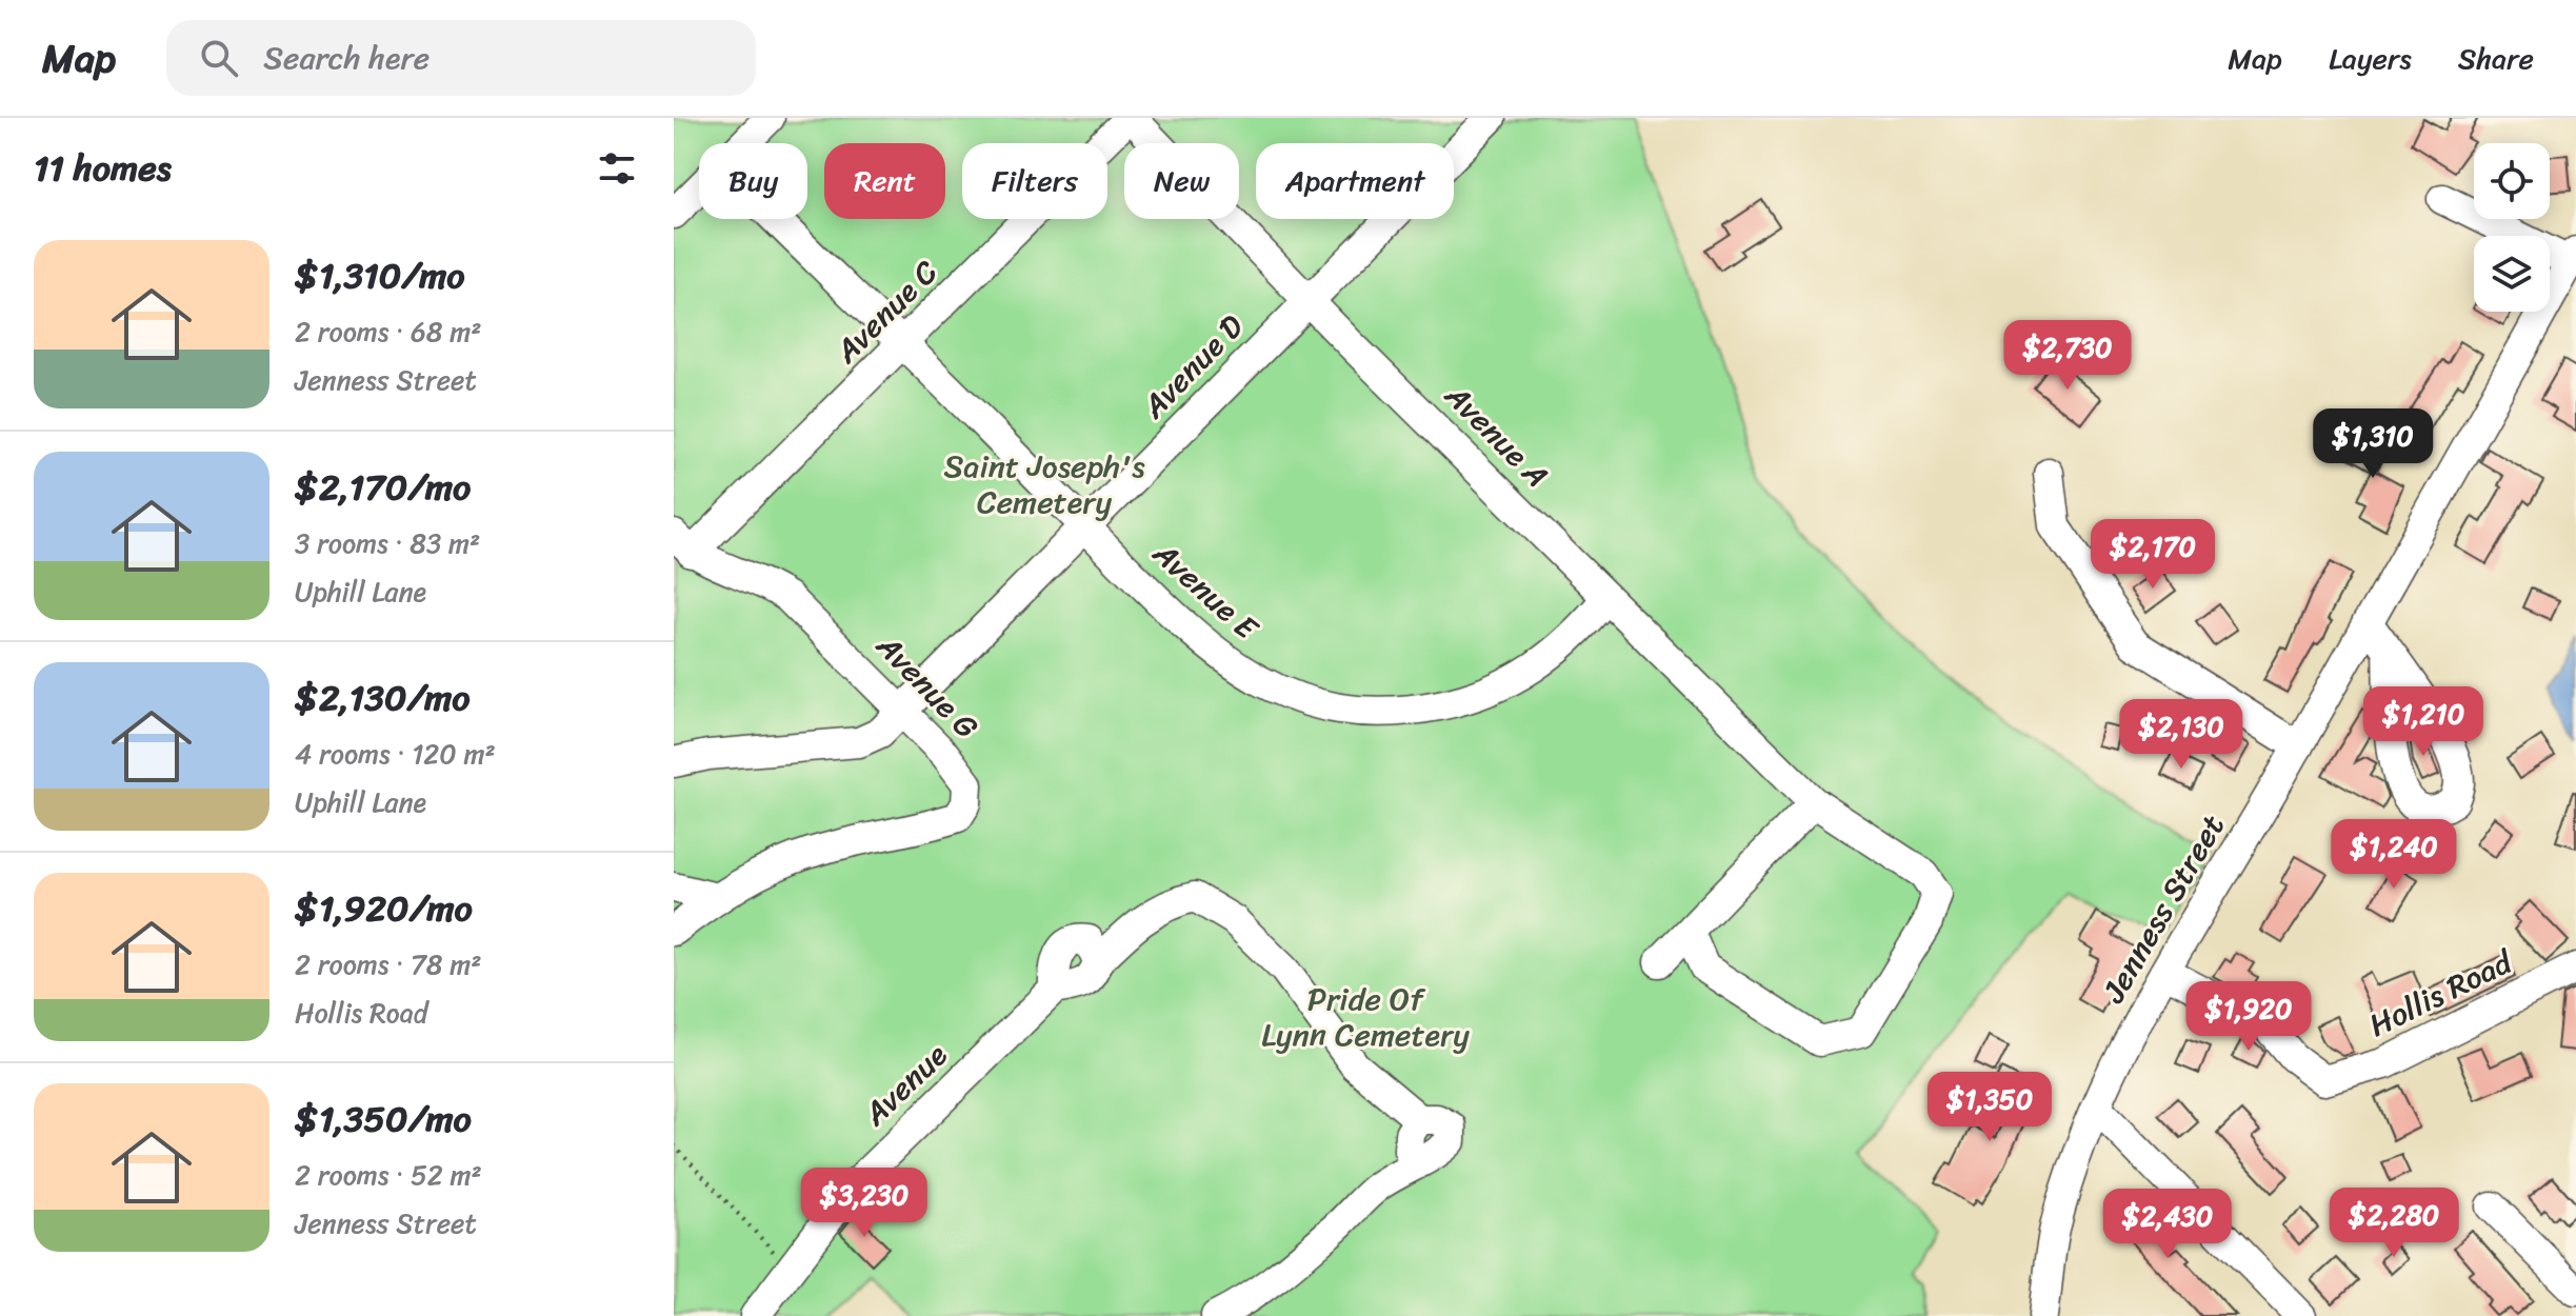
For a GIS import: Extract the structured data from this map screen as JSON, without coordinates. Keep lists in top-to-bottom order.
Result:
{
  "streets": {
    "street": [
      "Avenue C",
      "Avenue D",
      "Avenue A",
      "Avenue E",
      "Avenue G",
      "Jenness Street",
      "Hollis Road",
      "Avenue"
    ]
  },
  "crossings": [
    ["Avenue C", "Avenue A"],
    ["Avenue C", "Avenue E"],
    ["Avenue C", "Avenue G"],
    ["Avenue D", "Avenue A"],
    ["Avenue D", "Avenue E"],
    ["Avenue D", "Avenue G"],
    ["Avenue A", "Avenue E"],
    ["Jenness Street", "Hollis Road"]
  ],
  "parks": ["Saint Joseph's Cemetery", "Pride Of Lynn Cemetery"],
  "page": {
    "header": "Map",
    "search": "Search here",
    "nav": ["Map", "Layers", "Share"],
    "heading": "11 homes",
    "chip": [
      "Buy",
      "Rent",
      "Filters",
      "New",
      "Apartment"
    ],
    "list": [
      {
        "name": "$1,310/mo",
        "note": "2 rooms · 68 m² · Jenness Street"
      },
      {
        "name": "$2,170/mo",
        "note": "3 rooms · 83 m² · Uphill Lane"
      },
      {
        "name": "$2,130/mo",
        "note": "4 rooms · 120 m² · Uphill Lane"
      },
      {
        "name": "$1,920/mo",
        "note": "2 rooms · 78 m² · Hollis Road"
      },
      {
        "name": "$1,350/mo",
        "note": "2 rooms · 52 m² · Jenness Street"
      }
    ],
    "price": [
      "$2,730",
      "$1,310",
      "$2,170",
      "$1,210",
      "$2,130",
      "$1,240",
      "$1,920",
      "$1,350",
      "$3,230",
      "$2,280",
      "$2,430"
    ]
  }
}
